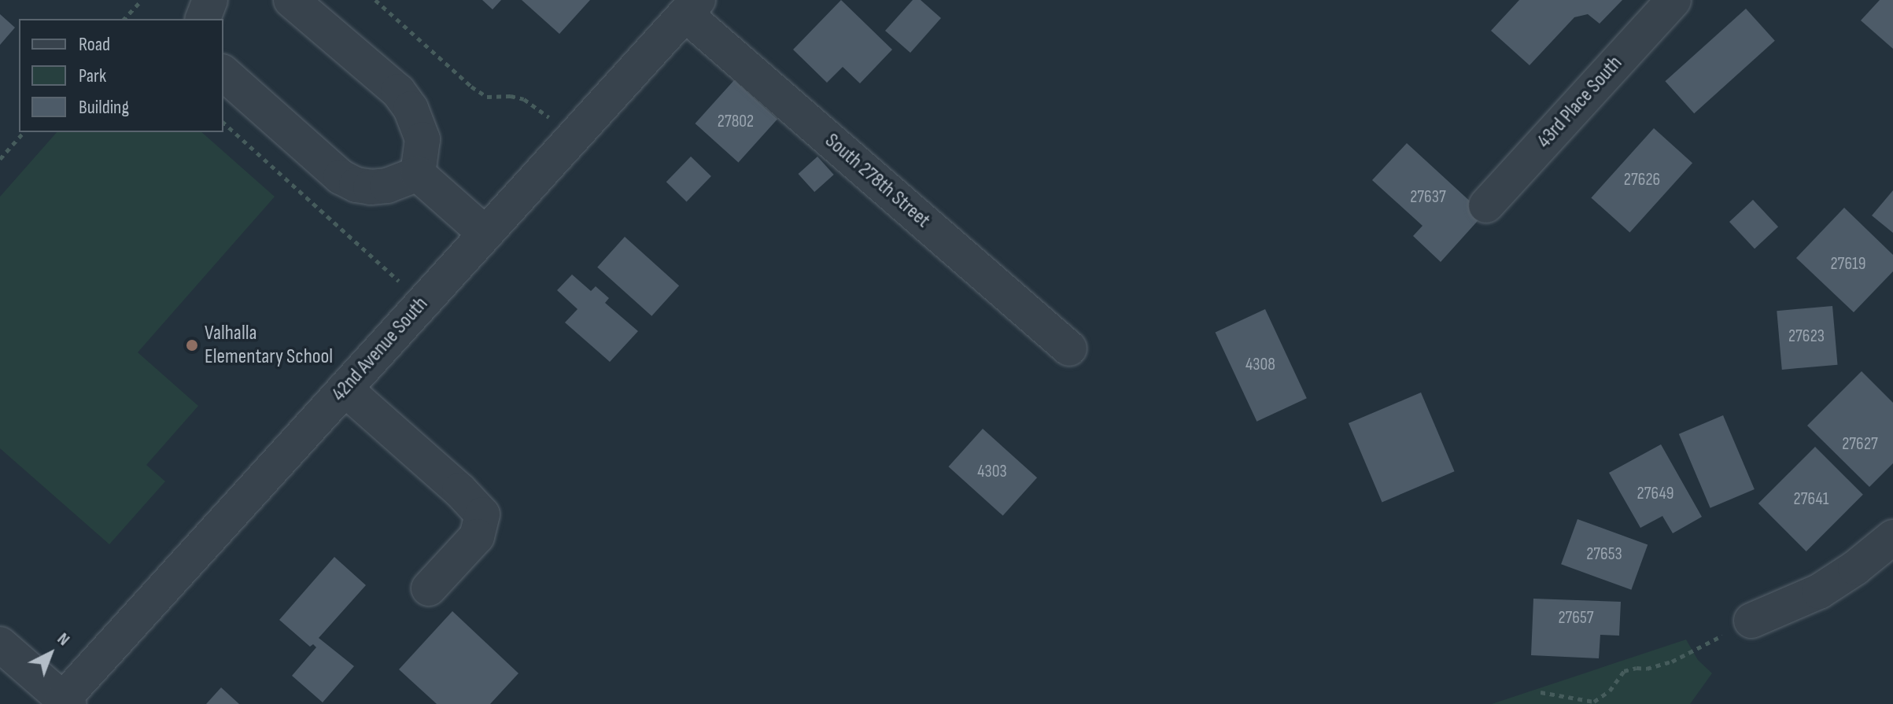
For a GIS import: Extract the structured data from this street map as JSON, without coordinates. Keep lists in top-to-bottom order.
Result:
{
  "streets": {
    "street": ["43rd Place South", "South 278th Street", "42nd Avenue South"]
  },
  "crossings": [
    ["South 278th Street", "42nd Avenue South"]
  ],
  "places": ["Valhalla Elementary School"],
  "house_numbers": [
    "27802",
    "27626",
    "27637",
    "27619",
    "27623",
    "4308",
    "27627",
    "4303",
    "27649",
    "27641",
    "27653",
    "27657"
  ],
  "legend": ["Road", "Park", "Building"],
  "north": "top right"
}
